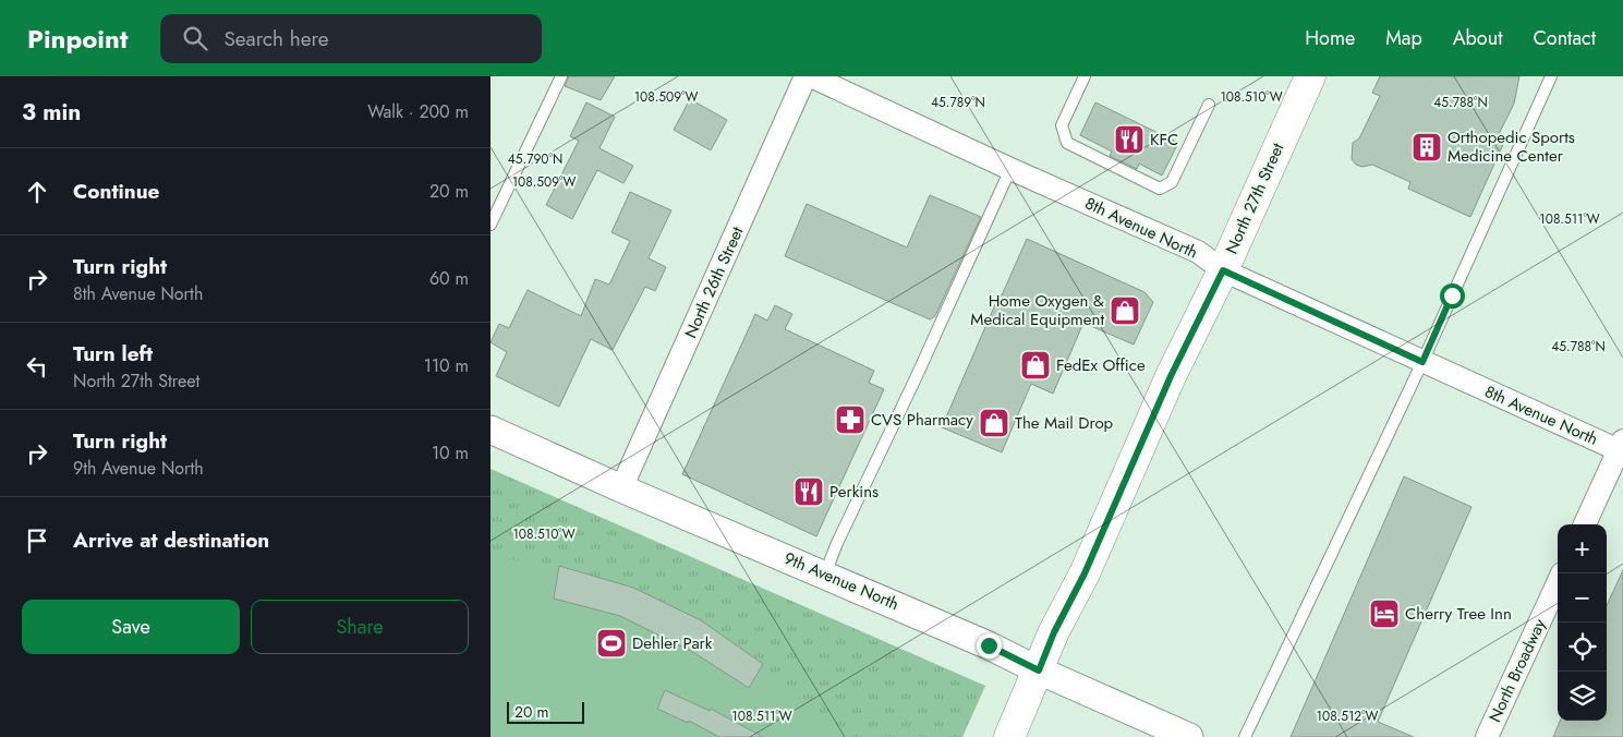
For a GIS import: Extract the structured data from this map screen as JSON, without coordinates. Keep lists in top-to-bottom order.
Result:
{
  "streets": {
    "main road": ["North 27th Street"],
    "street": [
      "8th Avenue North",
      "North 26th Street",
      "9th Avenue North",
      "North Broadway"
    ]
  },
  "crossings": [
    ["North 27th Street", "8th Avenue North"],
    ["North 27th Street", "9th Avenue North"],
    ["North 26th Street", "9th Avenue North"]
  ],
  "places": {
    "restaurant": ["KFC", "Perkins"],
    "building": ["Orthopedic Sports Medicine Center"],
    "shop": ["Home Oxygen & Medical Equipment", "FedEx Office", "The Mail Drop"],
    "pharmacy": ["CVS Pharmacy"],
    "hotel": ["Cherry Tree Inn"],
    "sports": ["Dehler Park"]
  },
  "scale_bar": "20 m",
  "page": {
    "header": "Pinpoint",
    "search": "Search here",
    "nav": [
      "Home",
      "Map",
      "About",
      "Contact"
    ],
    "heading": ["3 min", "Walk · 200 m"],
    "list": [
      ["Continue", "20 m"],
      ["Turn right", "8th Avenue North", "60 m"],
      ["Turn left", "North 27th Street", "110 m"],
      ["Turn right", "9th Avenue North", "10 m"],
      "Arrive at destination"
    ],
    "map_buttons": ["+", "−"],
    "buttons": ["Save", "Share"],
    "scale": "20 m"
  },
  "coordinates": [
    "108.509°W",
    "108.510°W",
    "45.789°N",
    "45.788°N",
    "45.790°N",
    "108.511°W",
    "108.512°W"
  ]
}
